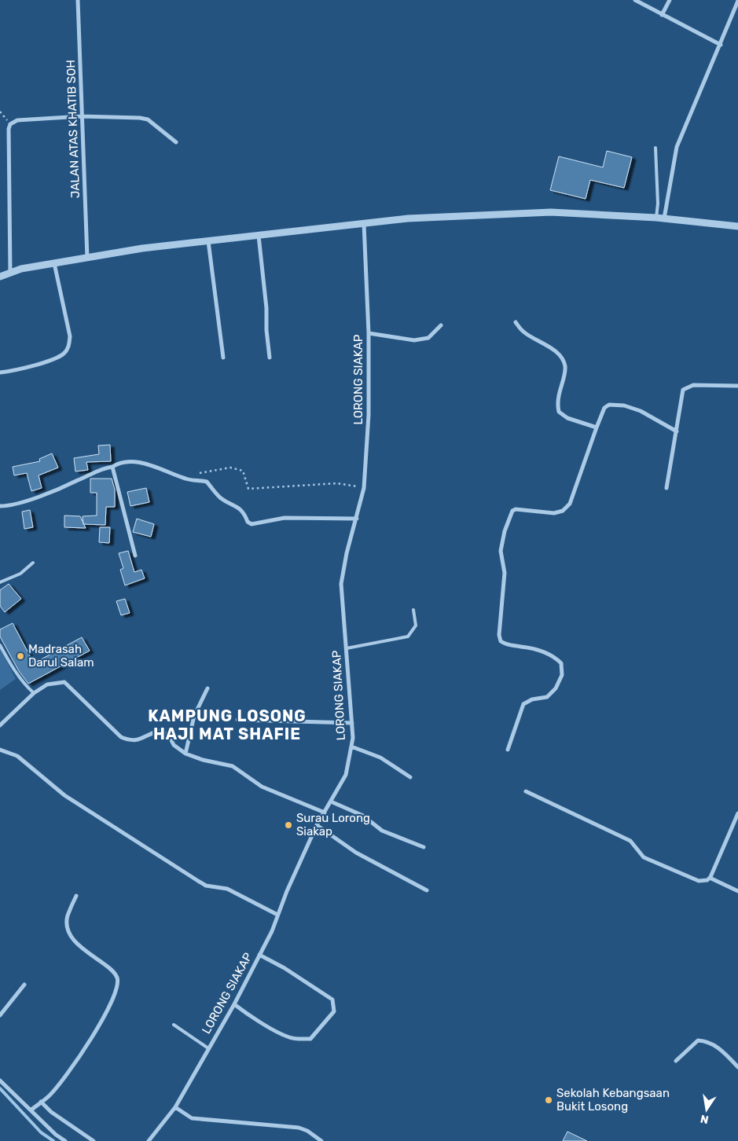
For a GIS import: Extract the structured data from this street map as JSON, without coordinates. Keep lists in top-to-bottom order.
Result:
{
  "streets": {
    "street": ["JALAN ATAS KHATIB SOH", "LORONG SIAKAP"]
  },
  "districts": ["KAMPUNG LOSONG HAJI MAT SHAFIE"],
  "places": ["Madrasah Darul Salam", "Surau Lorong Siakap", "Sekolah Kebangsaan Bukit Losong"],
  "north": "bottom"
}
